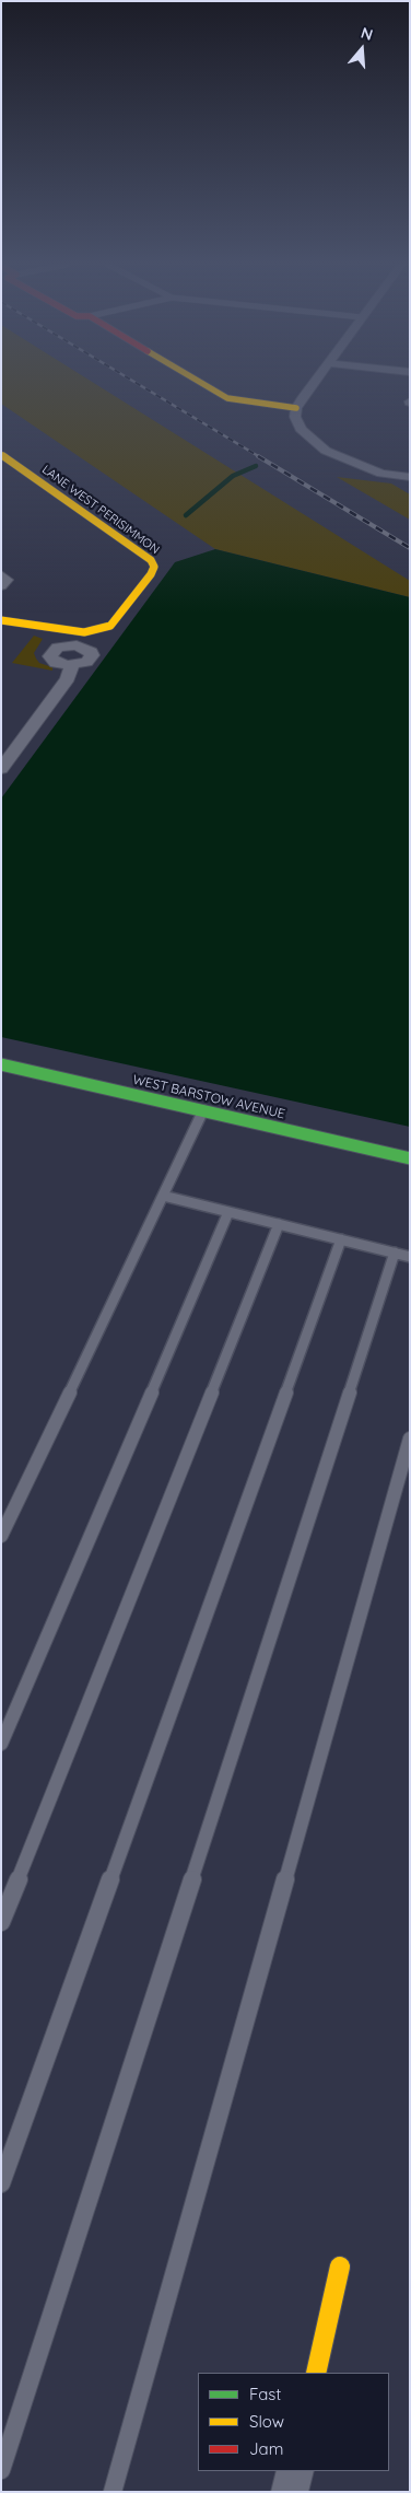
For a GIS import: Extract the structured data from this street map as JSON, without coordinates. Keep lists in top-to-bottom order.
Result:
{
  "streets": {
    "street": ["LANE WEST PERISIMMON", "WEST BARSTOW AVENUE"]
  },
  "legend": ["Fast", "Slow", "Jam"],
  "north": "top"
}
